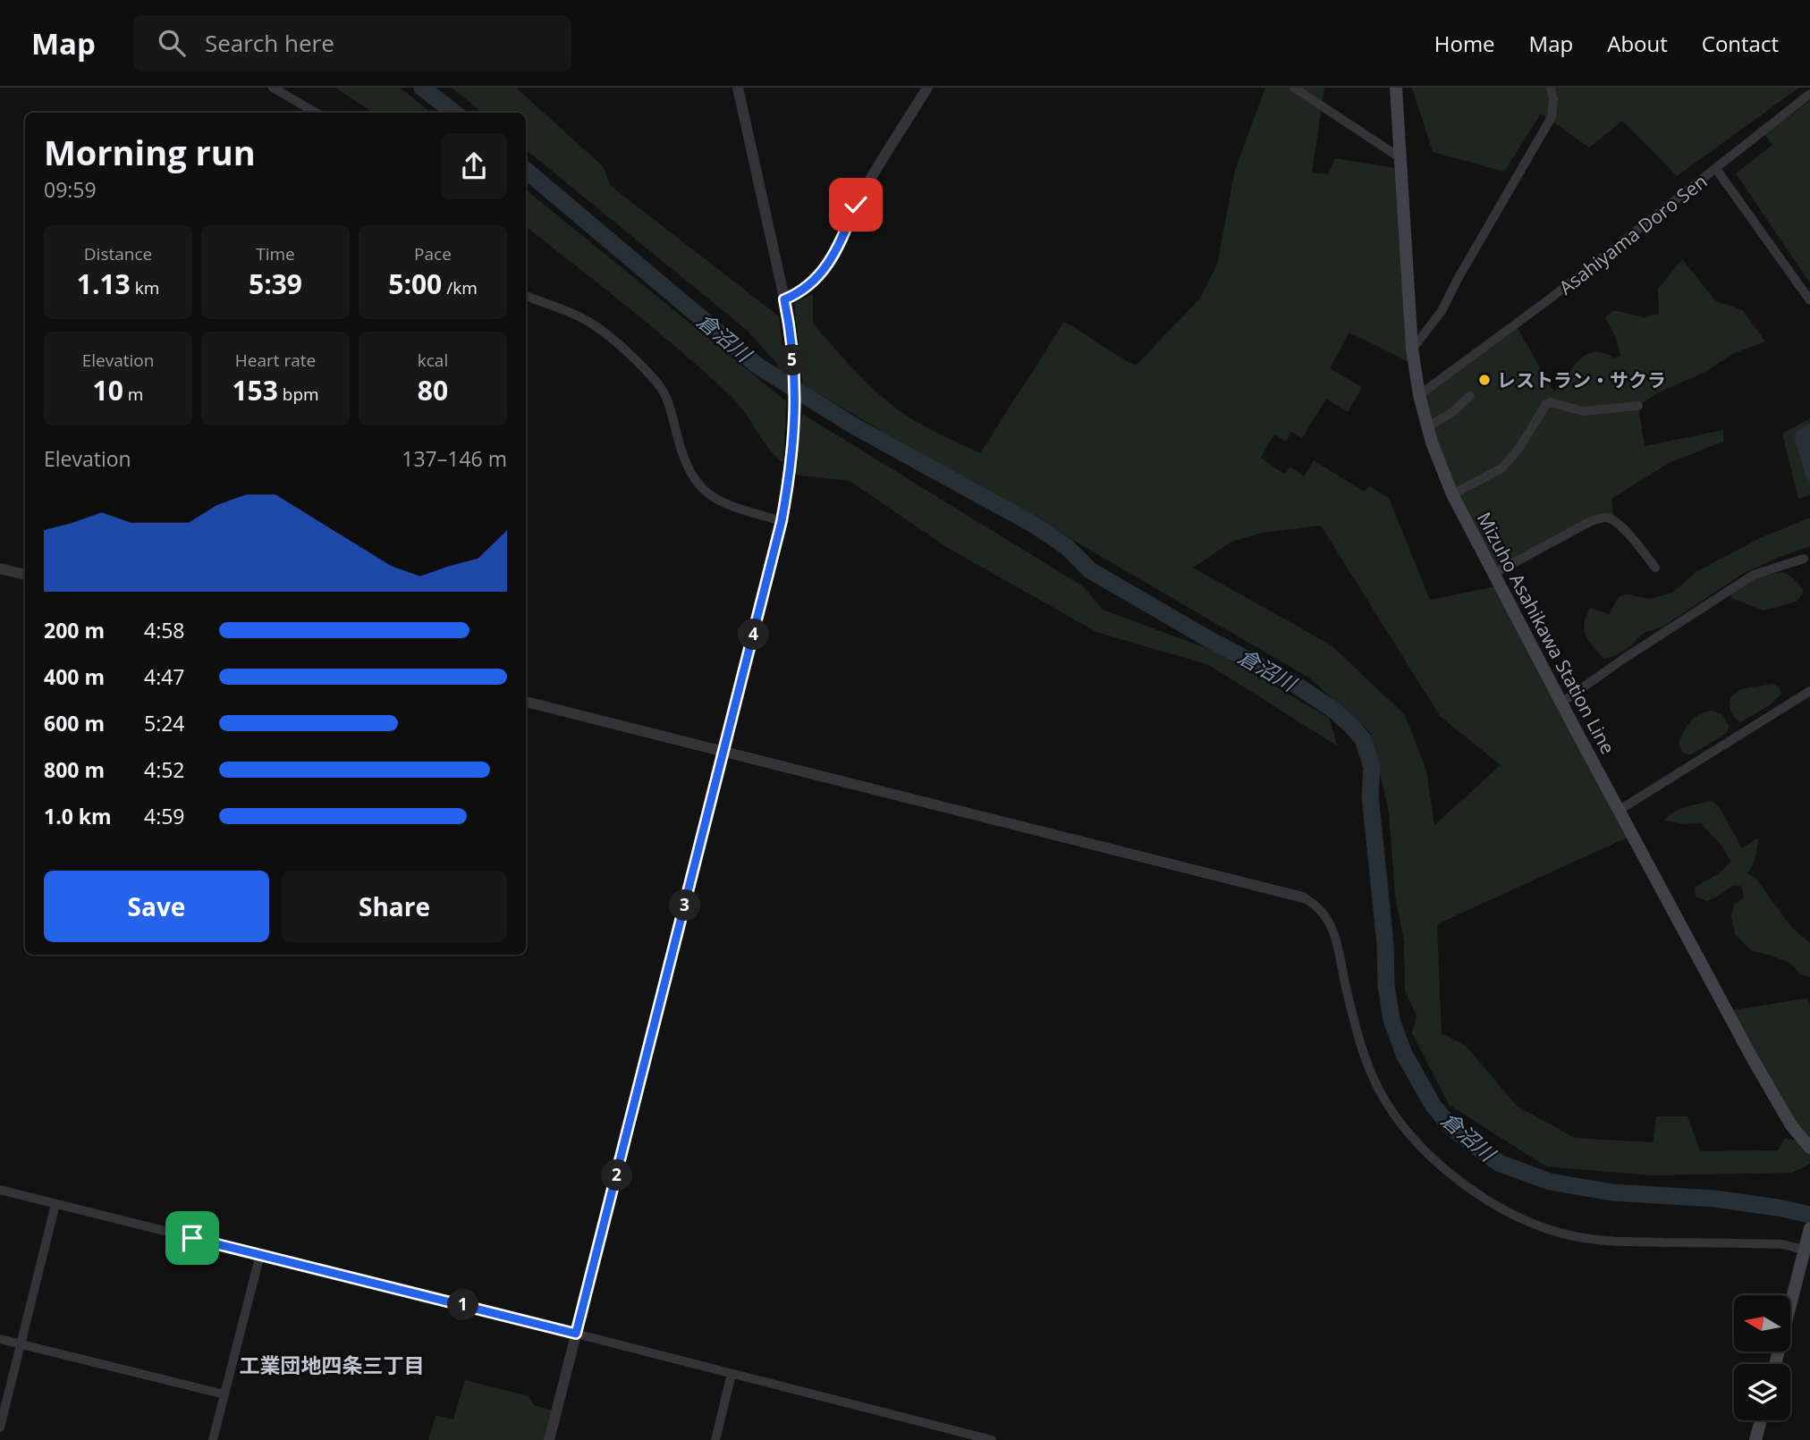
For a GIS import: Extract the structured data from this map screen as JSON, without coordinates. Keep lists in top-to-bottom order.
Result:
{
  "streets": {
    "main road": ["Mizuho Asahikawa Station Line"],
    "street": ["Asahiyama Doro Sen"]
  },
  "crossings": [
    ["Asahiyama Doro Sen", "Mizuho Asahikawa Station Line"]
  ],
  "districts": ["工業団地四条三丁目"],
  "water": ["倉沼川"],
  "places": ["レストラン・サクラ"],
  "north": "left",
  "page": {
    "header": "Map",
    "search": "Search here",
    "nav": [
      "Home",
      "Map",
      "About",
      "Contact"
    ],
    "heading": ["Morning run", "09:59"],
    "stats": [
      ["Distance", "1.13 km"],
      ["Time", "5:39"],
      ["Pace", "5:00 /km"],
      ["Elevation", "10 m"],
      ["Heart rate", "153 bpm"],
      ["kcal", "80"]
    ],
    "pins": [
      "5",
      "4",
      "3",
      "2",
      "1"
    ],
    "chart": ["Elevation", "137–146 m"],
    "list": [
      {
        "name": "200 m",
        "note": "4:58"
      },
      {
        "name": "400 m",
        "note": "4:47"
      },
      {
        "name": "600 m",
        "note": "5:24"
      },
      {
        "name": "800 m",
        "note": "4:52"
      },
      {
        "name": "1.0 km",
        "note": "4:59"
      }
    ],
    "buttons": ["Save", "Share"]
  }
}
